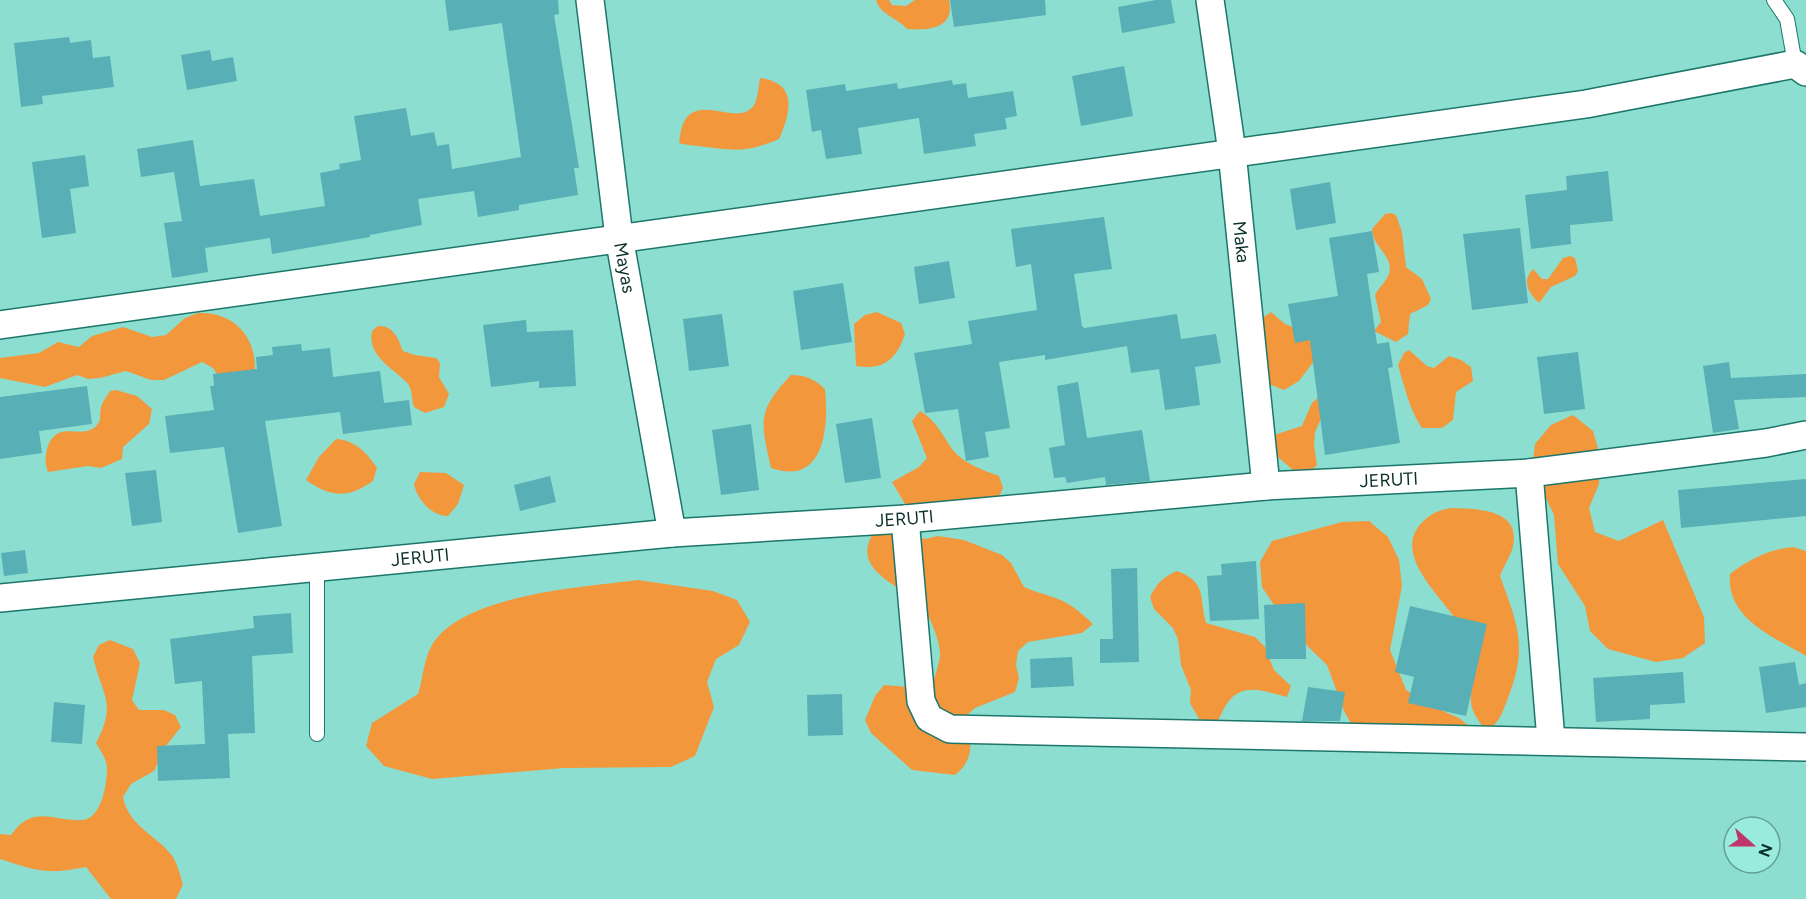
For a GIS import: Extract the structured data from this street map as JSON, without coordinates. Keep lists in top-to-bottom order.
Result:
{
  "streets": {
    "street": ["Maka", "Mayas", "JERUTI"]
  },
  "crossings": [
    ["Maka", "JERUTI"],
    ["Mayas", "JERUTI"]
  ],
  "north": "right"
}
